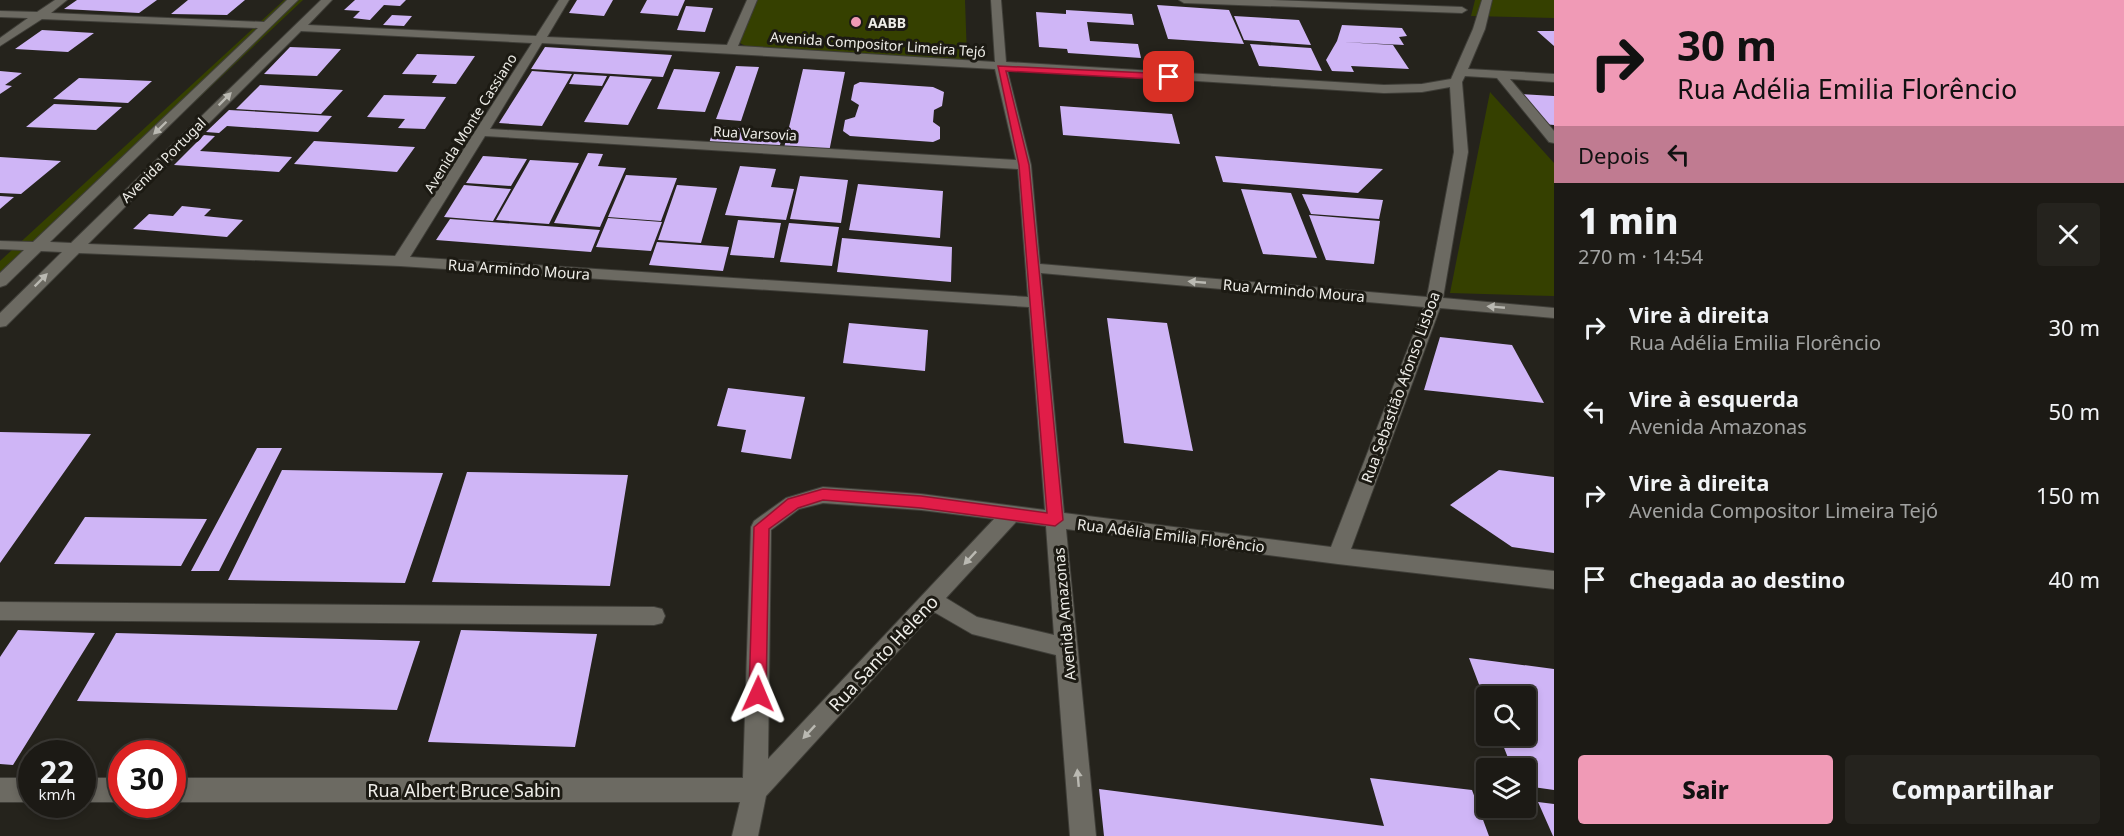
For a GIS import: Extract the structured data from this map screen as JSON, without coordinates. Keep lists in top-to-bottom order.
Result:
{
  "streets": {
    "street": [
      "Avenida Compositor Limeira Tejó",
      "Avenida Monte Cassiano",
      "Rua Varsovia",
      "Avenida Portugal",
      "Rua Armindo Moura",
      "Rua Sebastião Afonso Lisboa",
      "Rua Adélia Emilia Florêncio",
      "Avenida Amazonas",
      "Rua Santo Heleno",
      "Rua Albert Bruce Sabin"
    ]
  },
  "crossings": [
    ["Avenida Compositor Limeira Tejó", "Avenida Monte Cassiano"],
    ["Avenida Compositor Limeira Tejó", "Avenida Portugal"],
    ["Avenida Compositor Limeira Tejó", "Rua Sebastião Afonso Lisboa"],
    ["Avenida Compositor Limeira Tejó", "Avenida Amazonas"],
    ["Avenida Monte Cassiano", "Rua Varsovia"],
    ["Avenida Monte Cassiano", "Rua Armindo Moura"],
    ["Rua Varsovia", "Avenida Amazonas"],
    ["Avenida Portugal", "Rua Armindo Moura"],
    ["Rua Armindo Moura", "Rua Sebastião Afonso Lisboa"],
    ["Rua Armindo Moura", "Avenida Amazonas"],
    ["Rua Sebastião Afonso Lisboa", "Rua Adélia Emilia Florêncio"],
    ["Rua Adélia Emilia Florêncio", "Avenida Amazonas"],
    ["Rua Adélia Emilia Florêncio", "Rua Santo Heleno"],
    ["Rua Adélia Emilia Florêncio", "Rua Albert Bruce Sabin"],
    ["Rua Santo Heleno", "Rua Albert Bruce Sabin"]
  ],
  "one_way": ["Rua Santo Heleno"],
  "places": ["AABB"],
  "page": {
    "turn": ["30 m", "Rua Adélia Emilia Florêncio"],
    "then": "Depois",
    "heading": ["1 min", "270 m · 14:54"],
    "list": [
      {
        "name": "Vire à direita",
        "note": "Rua Adélia Emilia Florêncio",
        "value": "30 m"
      },
      {
        "name": "Vire à esquerda",
        "note": "Avenida Amazonas",
        "value": "50 m"
      },
      {
        "name": "Vire à direita",
        "note": "Avenida Compositor Limeira Tejó",
        "value": "150 m"
      },
      {
        "name": "Chegada ao destino",
        "value": "40 m"
      }
    ],
    "speed": "22 km/h",
    "limit": "30",
    "buttons": ["Sair", "Compartilhar"]
  }
}
